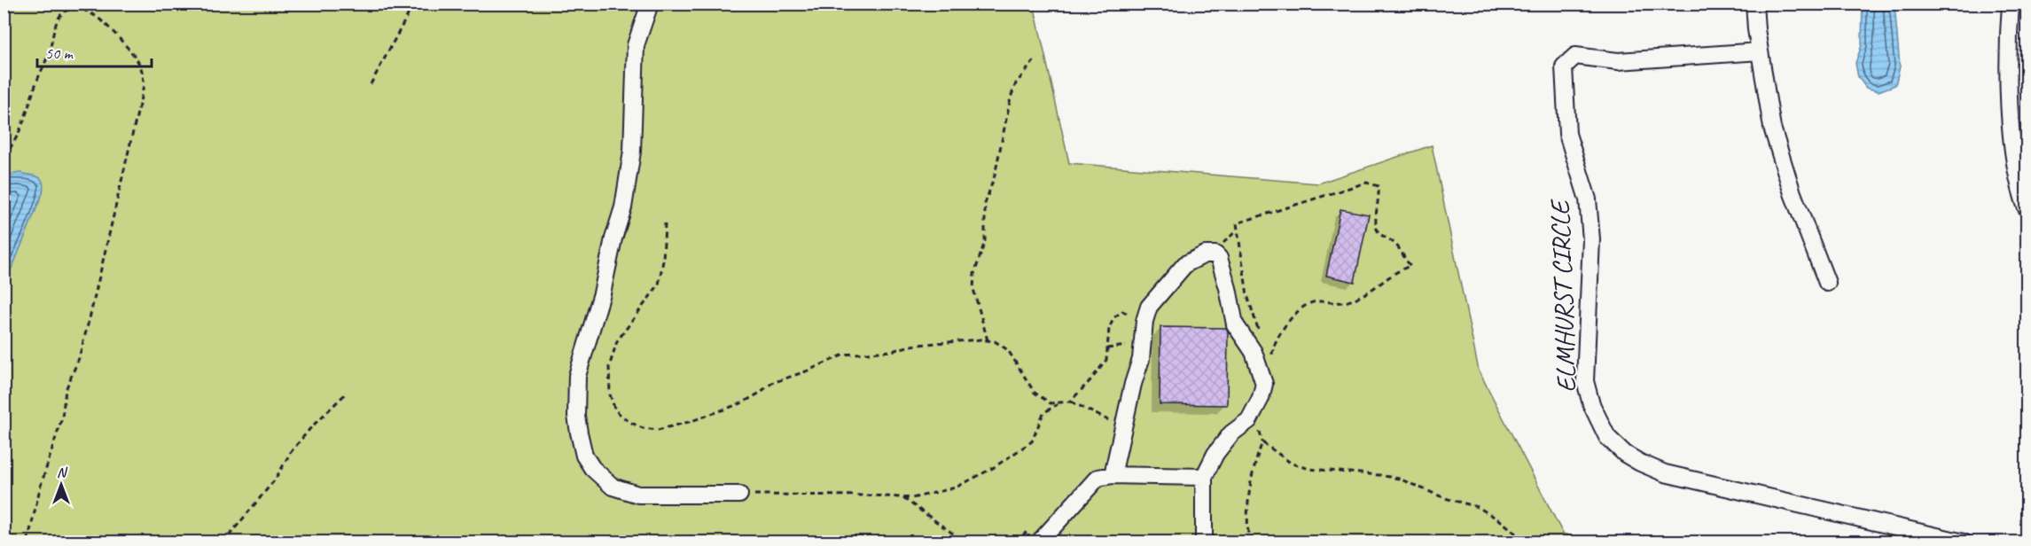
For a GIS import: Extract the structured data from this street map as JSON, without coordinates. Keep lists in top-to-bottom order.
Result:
{
  "streets": {
    "street": ["ELMHURST CIRCLE"]
  },
  "scale_bar": "50 m",
  "north": "top"
}
